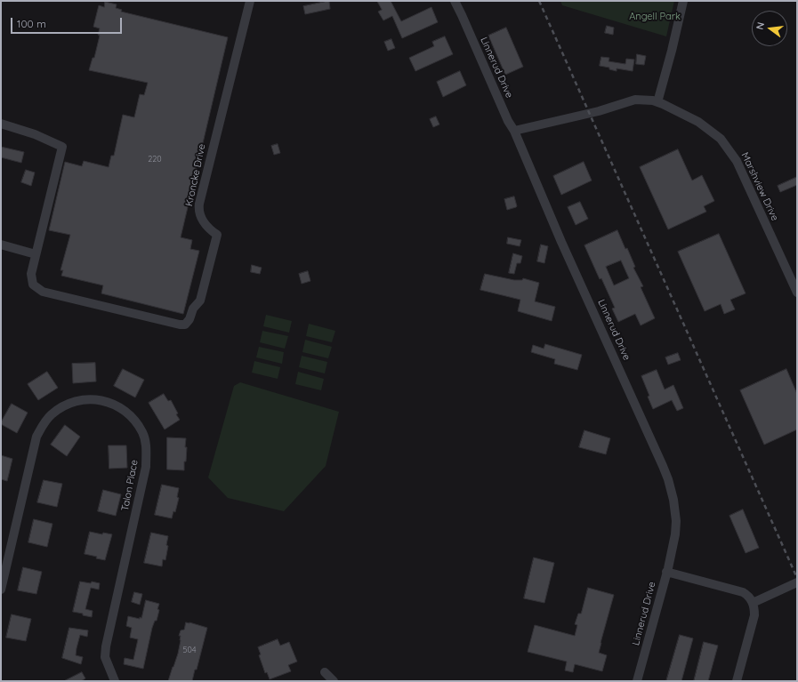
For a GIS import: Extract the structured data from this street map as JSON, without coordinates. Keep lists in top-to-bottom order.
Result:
{
  "streets": {
    "street": [
      "Linnerud Drive",
      "Kroncke Drive",
      "Marshview Drive",
      "Talon Place"
    ]
  },
  "crossings": [
    ["Linnerud Drive", "Marshview Drive"]
  ],
  "parks": ["Angell Park"],
  "house_numbers": ["220", "504"],
  "scale_bar": "100 m",
  "north": "left"
}
